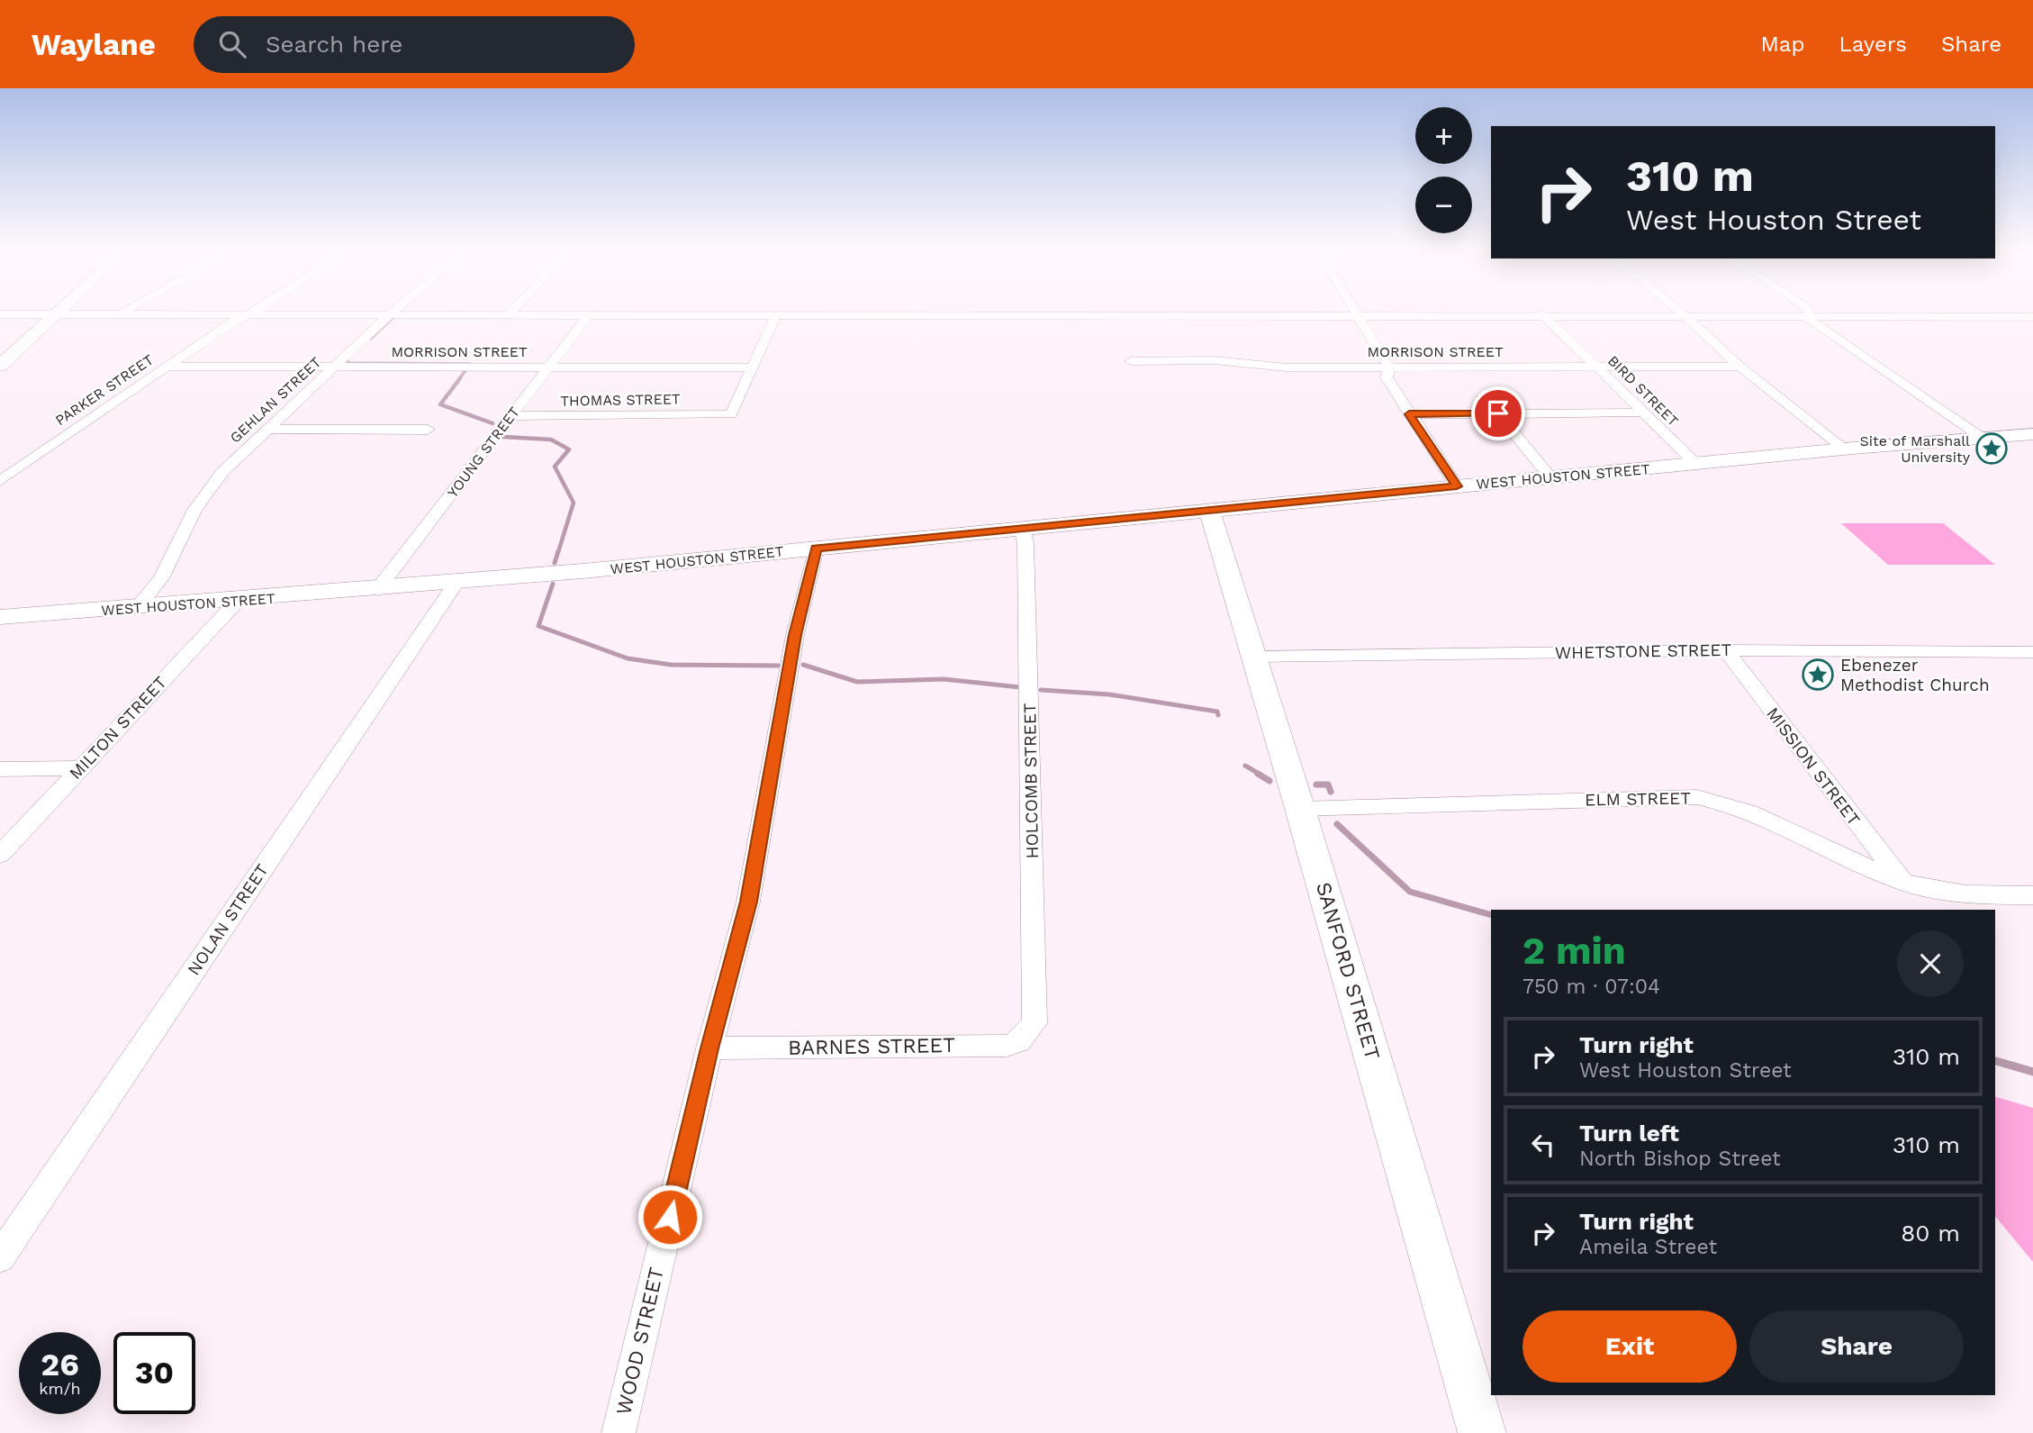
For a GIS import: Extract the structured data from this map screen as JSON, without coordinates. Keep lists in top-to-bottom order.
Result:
{
  "streets": {
    "main road": ["WEST HOUSTON STREET", "SANFORD STREET"],
    "street": [
      "MORRISON STREET",
      "PARKER STREET",
      "BIRD STREET",
      "GEHLAN STREET",
      "THOMAS STREET",
      "YOUNG STREET",
      "WHETSTONE STREET",
      "MILTON STREET",
      "MISSION STREET",
      "HOLCOMB STREET",
      "ELM STREET",
      "NOLAN STREET",
      "BARNES STREET",
      "WOOD STREET"
    ]
  },
  "crossings": [
    ["MORRISON STREET", "PARKER STREET"],
    ["MORRISON STREET", "BIRD STREET"],
    ["MORRISON STREET", "GEHLAN STREET"],
    ["MORRISON STREET", "THOMAS STREET"],
    ["MORRISON STREET", "YOUNG STREET"],
    ["BIRD STREET", "WEST HOUSTON STREET"],
    ["GEHLAN STREET", "WEST HOUSTON STREET"],
    ["THOMAS STREET", "YOUNG STREET"],
    ["YOUNG STREET", "WEST HOUSTON STREET"],
    ["WEST HOUSTON STREET", "MILTON STREET"],
    ["WEST HOUSTON STREET", "HOLCOMB STREET"],
    ["WEST HOUSTON STREET", "NOLAN STREET"],
    ["WEST HOUSTON STREET", "SANFORD STREET"],
    ["WEST HOUSTON STREET", "WOOD STREET"],
    ["WHETSTONE STREET", "MISSION STREET"],
    ["WHETSTONE STREET", "SANFORD STREET"],
    ["MISSION STREET", "ELM STREET"],
    ["HOLCOMB STREET", "BARNES STREET"],
    ["ELM STREET", "SANFORD STREET"],
    ["BARNES STREET", "WOOD STREET"]
  ],
  "places": {
    "place": ["Site of Marshall University", "Ebenezer Methodist Church"]
  },
  "page": {
    "header": "Waylane",
    "search": "Search here",
    "nav": ["Map", "Layers", "Share"],
    "map_buttons": ["+", "−"],
    "turn": ["310 m", "West Houston Street"],
    "heading": ["2 min", "750 m · 07:04"],
    "list": [
      {
        "name": "Turn right",
        "note": "West Houston Street",
        "value": "310 m"
      },
      {
        "name": "Turn left",
        "note": "North Bishop Street",
        "value": "310 m"
      },
      {
        "name": "Turn right",
        "note": "Ameila Street",
        "value": "80 m"
      }
    ],
    "buttons": ["Exit", "Share"],
    "speed": "26 km/h",
    "limit": "30"
  }
}
